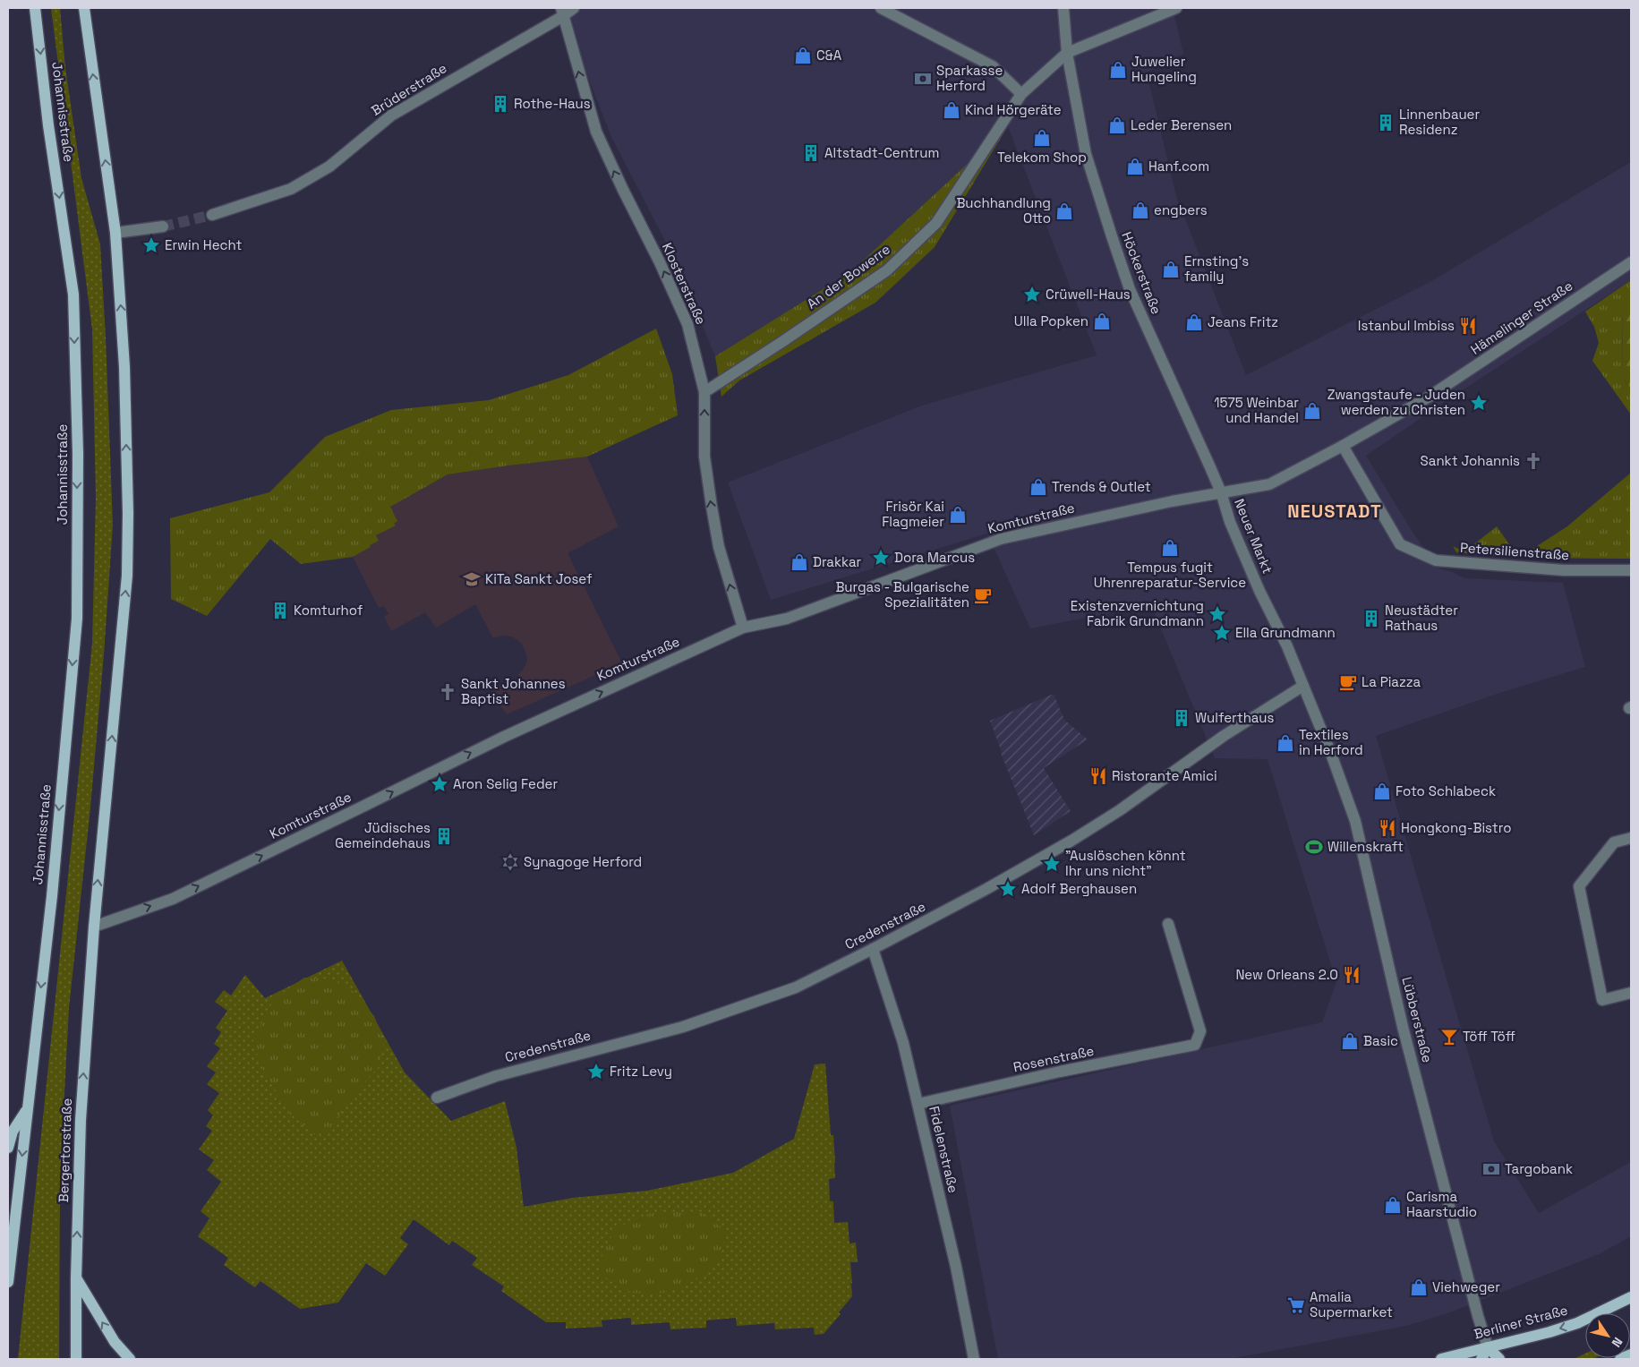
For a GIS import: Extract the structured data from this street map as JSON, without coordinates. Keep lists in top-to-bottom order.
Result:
{
  "streets": {
    "main road": [
      "Johannisstraße",
      "Lübberstraße",
      "Bergertorstraße",
      "Berliner Straße"
    ],
    "street": [
      "Brüderstraße",
      "Höckerstraße",
      "An der Bowerre",
      "Klosterstraße",
      "Hämelinger Straße",
      "Komturstraße",
      "Neuer Markt",
      "Petersilienstraße",
      "Credenstraße",
      "Rosenstraße",
      "Fidelenstraße"
    ]
  },
  "crossings": [
    ["Brüderstraße", "Klosterstraße"],
    ["Höckerstraße", "An der Bowerre"],
    ["Höckerstraße", "Komturstraße"],
    ["Höckerstraße", "Neuer Markt"],
    ["An der Bowerre", "Klosterstraße"],
    ["Klosterstraße", "Komturstraße"],
    ["Hämelinger Straße", "Neuer Markt"],
    ["Komturstraße", "Neuer Markt"],
    ["Komturstraße", "Bergertorstraße"],
    ["Neuer Markt", "Petersilienstraße"],
    ["Neuer Markt", "Credenstraße"],
    ["Neuer Markt", "Lübberstraße"],
    ["Credenstraße", "Lübberstraße"],
    ["Credenstraße", "Fidelenstraße"],
    ["Lübberstraße", "Berliner Straße"],
    ["Rosenstraße", "Fidelenstraße"]
  ],
  "one_way": ["Klosterstraße", "Komturstraße", "Berliner Straße"],
  "districts": ["NEUSTADT"],
  "places": {
    "shop": [
      "C&A",
      "Juwelier Hungeling",
      "Kind Hörgeräte",
      "Leder Berensen",
      "Telekom Shop",
      "Hanf.com",
      "engbers",
      "Buchhandlung Otto",
      "Ernsting's family",
      "Ulla Popken",
      "Jeans Fritz",
      "1575 Weinbar und Handel",
      "Trends & Outlet",
      "Frisör Kai Flagmeier",
      "Tempus fugit Uhrenreparatur-Service",
      "Drakkar",
      "Textiles in Herford",
      "Foto Schlabeck",
      "Basic",
      "Carisma Haarstudio",
      "Viehweger"
    ],
    "bank": ["Sparkasse Herford", "Targobank"],
    "building": [
      "Rothe-Haus",
      "Linnenbauer Residenz",
      "Altstadt-Centrum",
      "Komturhof",
      "Neustädter Rathaus",
      "Wulferthaus",
      "Jüdisches Gemeindehaus"
    ],
    "place": [
      "Erwin Hecht",
      "Crüwell-Haus",
      "Zwangstaufe - Juden werden zu Christen",
      "Dora Marcus",
      "Existenzvernichtung Fabrik Grundmann",
      "Ella Grundmann",
      "Aron Selig Feder",
      "\"Auslöschen könnt Ihr uns nicht\"",
      "Adolf Berghausen",
      "Fritz Levy"
    ],
    "restaurant": [
      "Istanbul Imbiss",
      "Ristorante Amici",
      "Hongkong-Bistro",
      "New Orleans 2.0"
    ],
    "church": ["Sankt Johannis", "Sankt Johannes Baptist"],
    "school or university": ["KiTa Sankt Josef"],
    "cafe": ["Burgas - Bulgarische Spezialitäten", "La Piazza"],
    "sports": ["Willenskraft"],
    "synagogue": ["Synagoge Herford"],
    "bar": ["Töff Töff"],
    "supermarket": ["Amalia Supermarket"]
  },
  "north": "bottom right"
}
